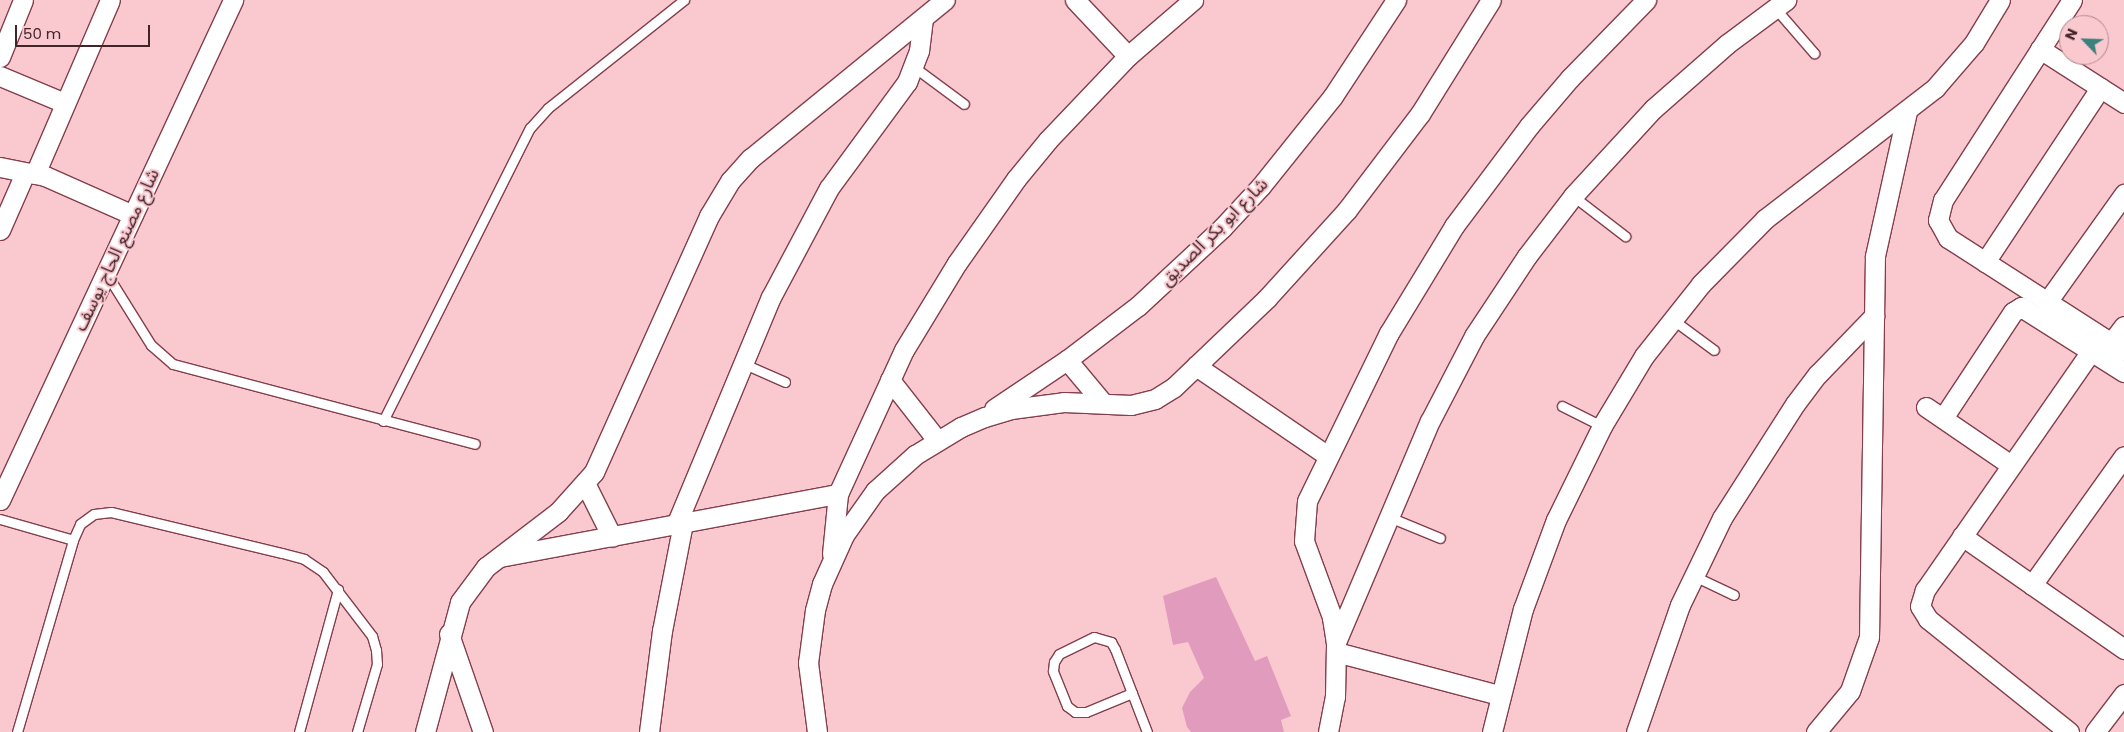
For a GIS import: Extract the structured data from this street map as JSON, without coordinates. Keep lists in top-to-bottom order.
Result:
{
  "streets": {
    "street": ["شارع ابو بكر الصديق", "شارع مصنع الحاج يوسف"]
  },
  "scale_bar": "50 m",
  "north": "top left"
}
